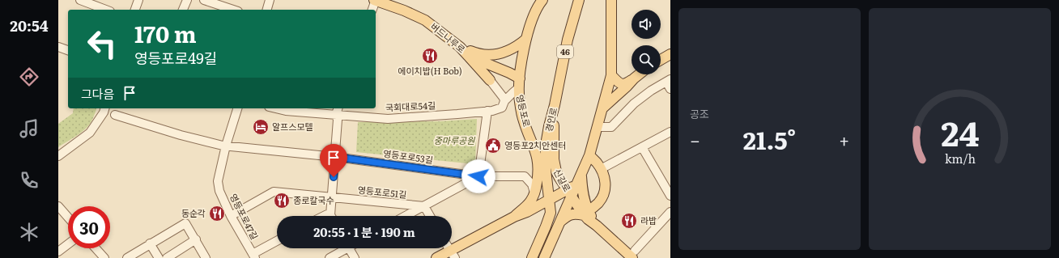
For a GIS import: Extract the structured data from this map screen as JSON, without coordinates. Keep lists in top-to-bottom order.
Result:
{
  "streets": {
    "main road": [
      "버드나루로",
      "46",
      "영등포로",
      "경인로",
      "신길로"
    ],
    "street": [
      "국회대로54길",
      "영등포로53길",
      "영등포로51길",
      "영등포로47길"
    ]
  },
  "crossings": [
    ["버드나루로", "영등포로"],
    ["경인로", "신길로"],
    ["영등포로53길", "영등포로47길"],
    ["영등포로51길", "영등포로47길"]
  ],
  "parks": ["중마루공원"],
  "places": {
    "restaurant": [
      "에이치밥(H Bob)",
      "종로칼국수",
      "동순각",
      "라밥"
    ],
    "hotel": ["알프스모텔"],
    "public building": ["영등포2치안센터"]
  },
  "page": {
    "tabs": "20:54",
    "tile": "공조",
    "turn": ["170 m", "영등포로49길"],
    "then": "그다음",
    "heat": ["−", "21.5°", "+"],
    "limit": "30",
    "trip": "20:55 · 1 분 · 190 m",
    "gauge": ["24", "km/h"]
  }
}
